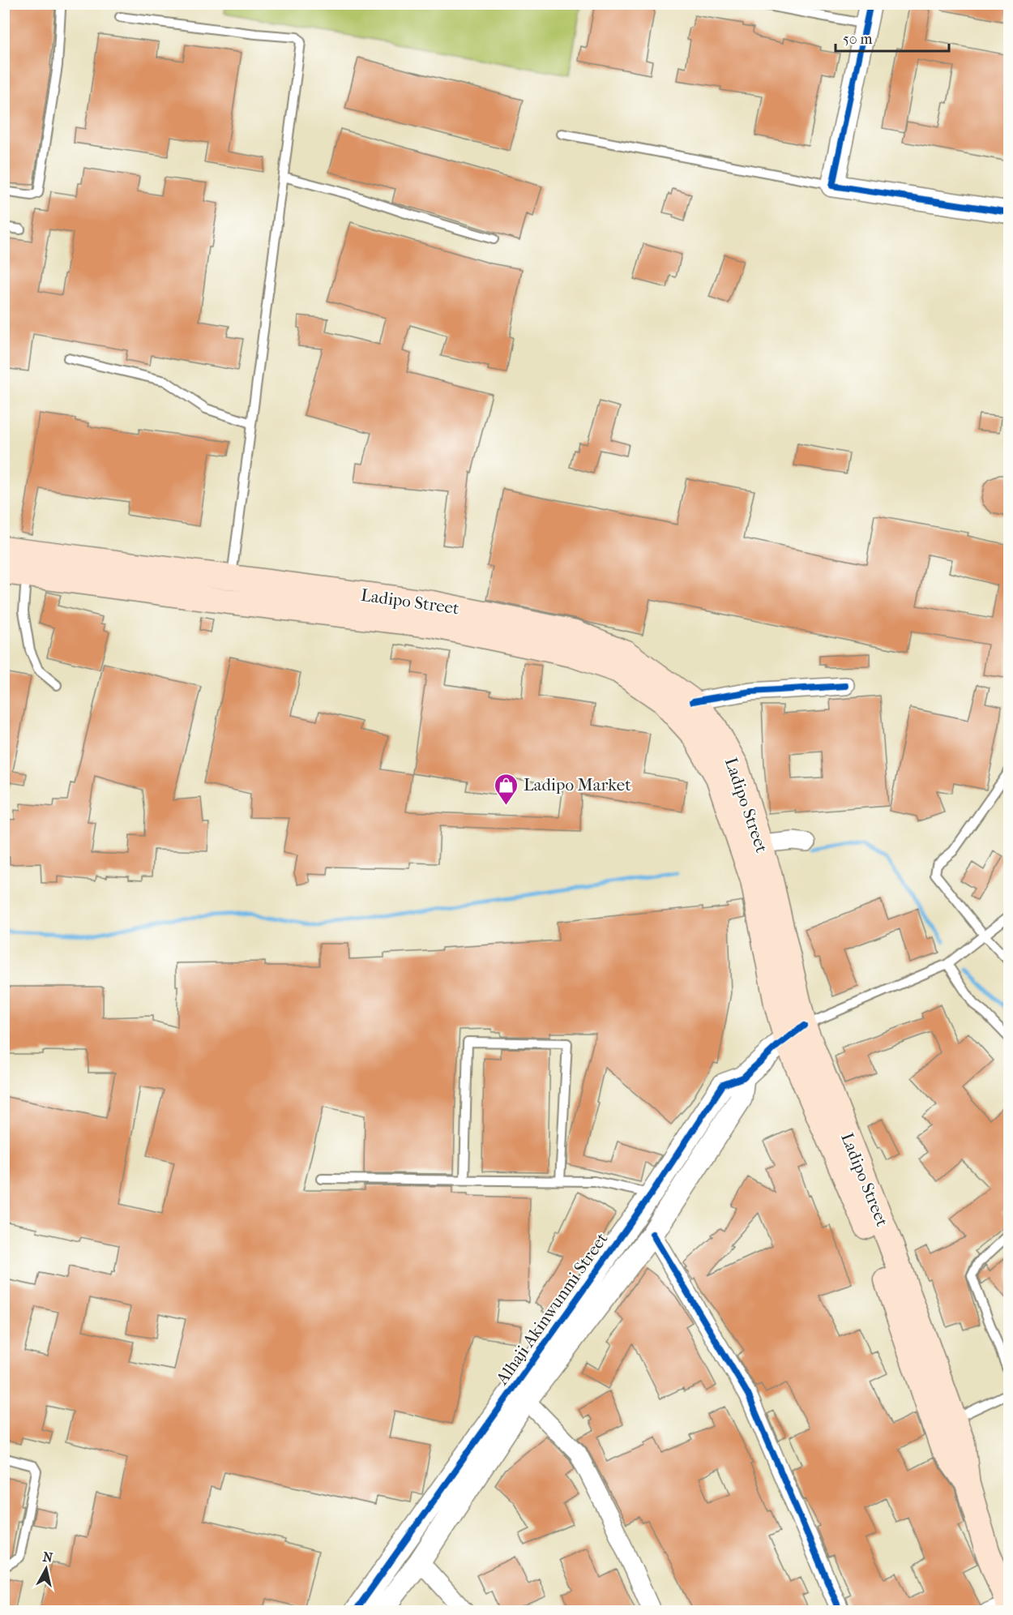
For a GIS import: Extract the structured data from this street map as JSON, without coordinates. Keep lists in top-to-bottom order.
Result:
{
  "streets": {
    "main road": ["Ladipo Street"],
    "street": ["Alhaji Akinwunmi Street"]
  },
  "crossings": [
    ["Ladipo Street", "Alhaji Akinwunmi Street"]
  ],
  "places": {
    "shop": ["Ladipo Market"]
  },
  "scale_bar": "50 m",
  "north": "top"
}
